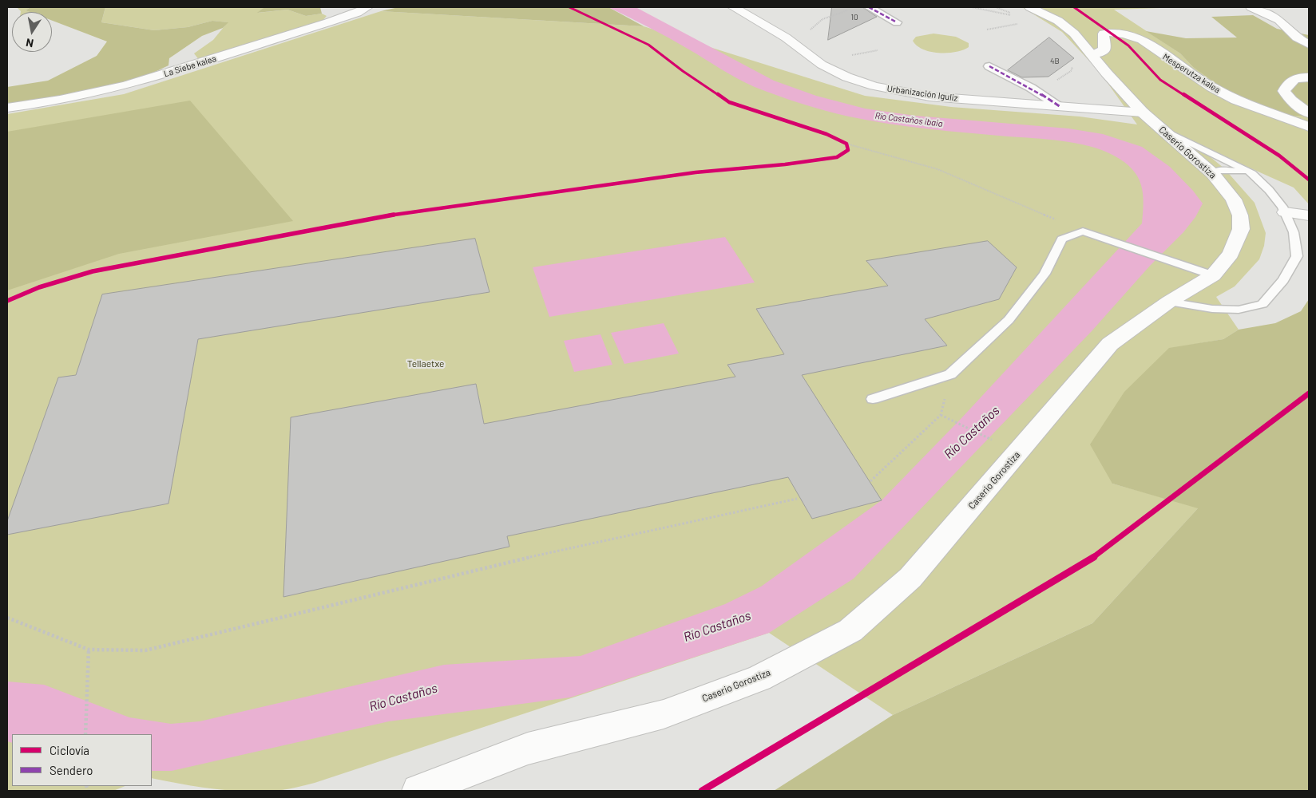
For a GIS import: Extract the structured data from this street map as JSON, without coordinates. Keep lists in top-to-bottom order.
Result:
{
  "streets": {
    "street": [
      "La Siebe kalea",
      "Mesperutza kalea",
      "Urbanización Iguliz",
      "Caserio Gorostiza"
    ]
  },
  "crossings": [
    ["Mesperutza kalea", "Caserio Gorostiza"],
    ["Urbanización Iguliz", "Caserio Gorostiza"]
  ],
  "water": ["Río Castaños ibaia", "Río Castaños"],
  "parks": ["Tellaetxe"],
  "house_numbers": ["10", "4B"],
  "legend": ["Ciclovía", "Sendero"],
  "north": "bottom"
}
